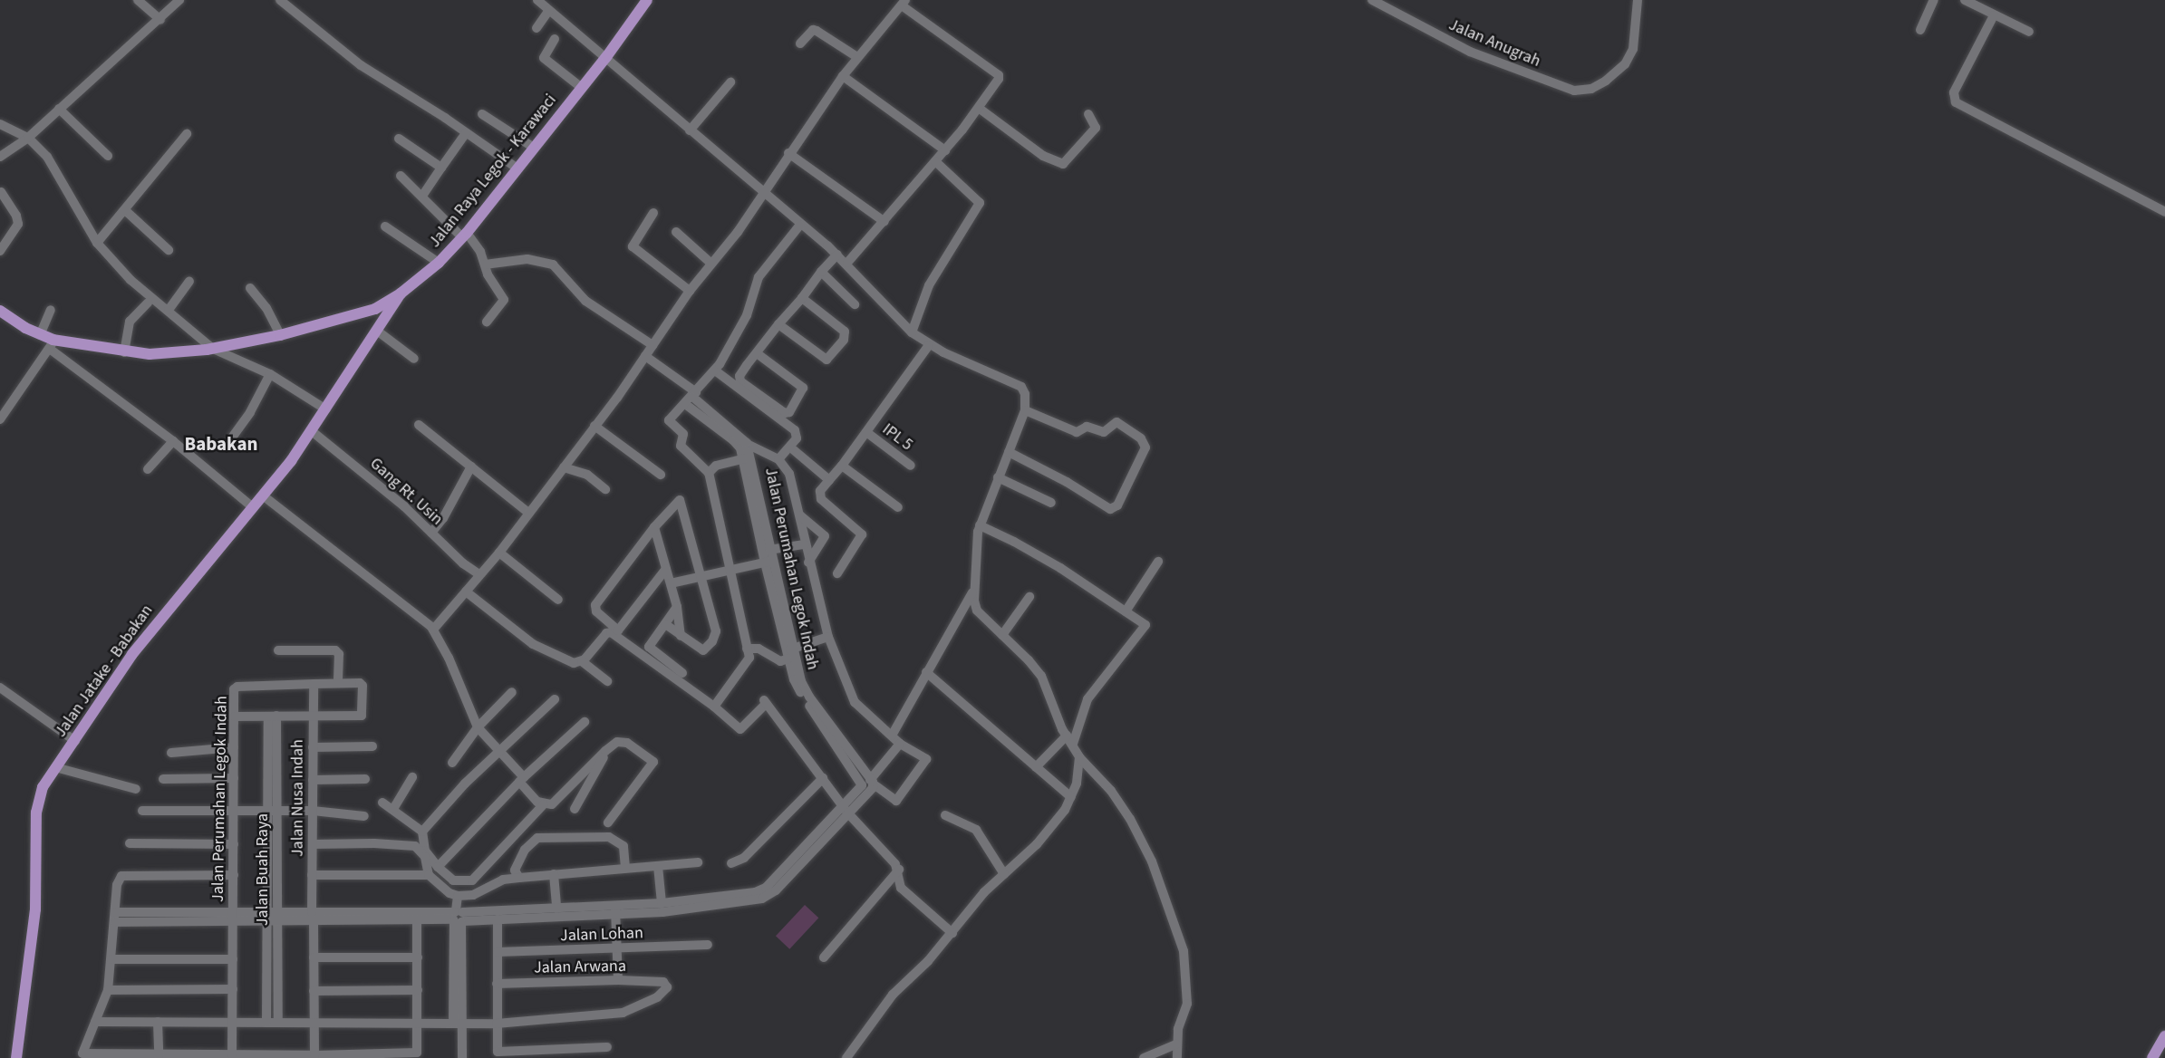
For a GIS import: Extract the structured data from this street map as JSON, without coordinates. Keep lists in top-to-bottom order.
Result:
{
  "streets": {
    "main road": ["Jalan Raya Legok - Karawaci", "Jalan Jatake - Babakan"],
    "street": [
      "Jalan Anugrah",
      "IPL 5",
      "Gang Rt. Usin",
      "Jalan Perumahan Legok Indah",
      "Jalan Nusa Indah",
      "Jalan Buah Raya",
      "Jalan Lohan",
      "Jalan Arwana"
    ]
  },
  "crossings": [
    ["Jalan Raya Legok - Karawaci", "Jalan Jatake - Babakan"],
    ["Gang Rt. Usin", "Jalan Jatake - Babakan"],
    ["Jalan Perumahan Legok Indah", "Jalan Nusa Indah"],
    ["Jalan Perumahan Legok Indah", "Jalan Buah Raya"]
  ],
  "districts": ["Babakan"]
}
